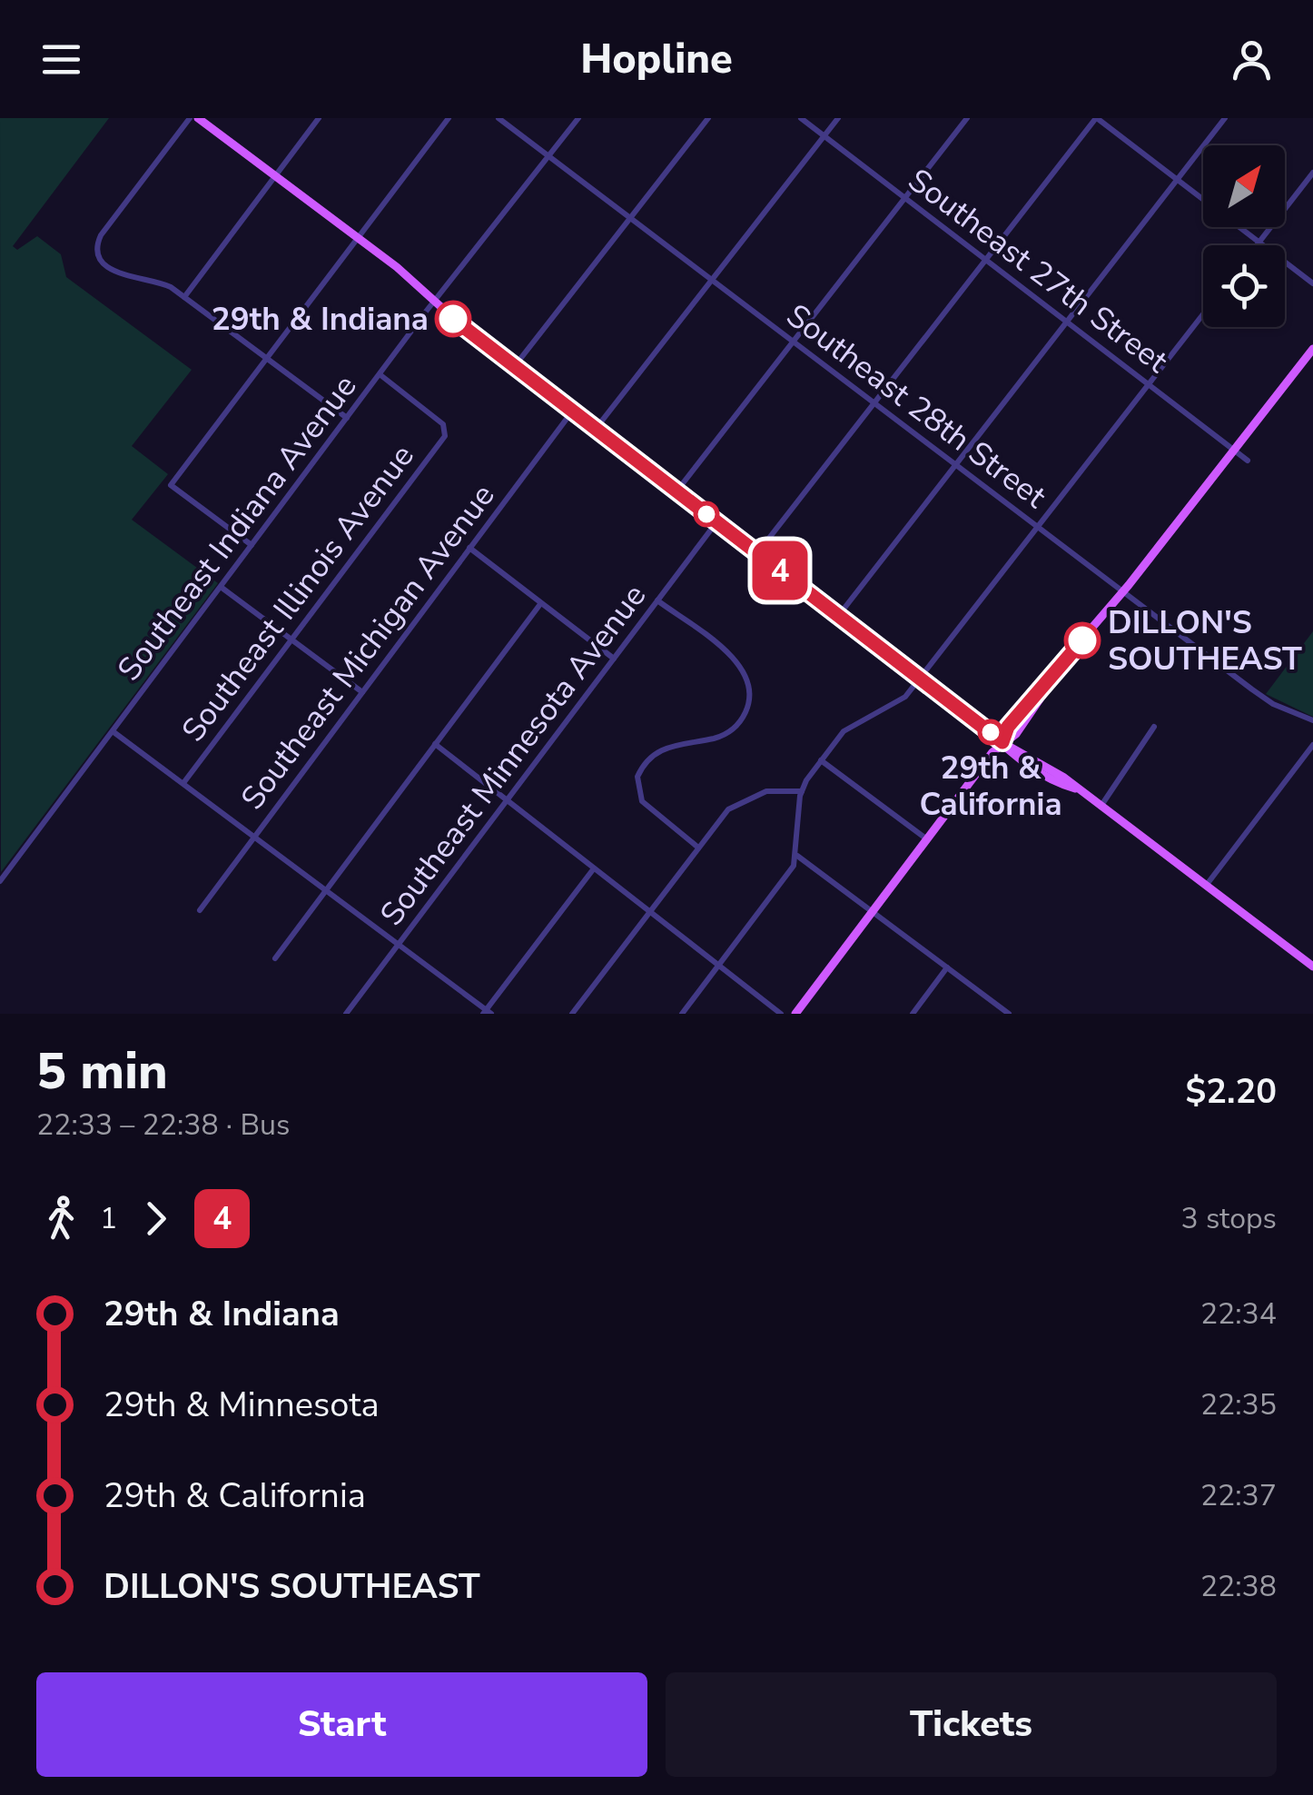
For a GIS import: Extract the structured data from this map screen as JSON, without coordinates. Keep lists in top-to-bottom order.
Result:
{
  "streets": {
    "street": [
      "Southeast 27th Street",
      "Southeast 28th Street",
      "Southeast Indiana Avenue",
      "Southeast Illinois Avenue",
      "Southeast Michigan Avenue",
      "Southeast Minnesota Avenue"
    ]
  },
  "crossings": [
    ["Southeast 28th Street", "Southeast Indiana Avenue"],
    ["Southeast Indiana Avenue", "Southeast Illinois Avenue"]
  ],
  "places": ["29th & Indiana", "DILLON'S SOUTHEAST", "29th & California"],
  "lines": ["bus line 4"],
  "north": "top right",
  "page": {
    "header": "Hopline",
    "on_map": "4",
    "heading": ["5 min", "22:33 – 22:38 · Bus", "$2.20"],
    "legs": ["1", "4", "3 stops"],
    "list": [
      {
        "name": "29th & Indiana",
        "value": "22:34"
      },
      {
        "name": "29th & Minnesota",
        "value": "22:35"
      },
      {
        "name": "29th & California",
        "value": "22:37"
      },
      {
        "name": "DILLON'S SOUTHEAST",
        "value": "22:38"
      }
    ],
    "buttons": ["Start", "Tickets"]
  }
}
